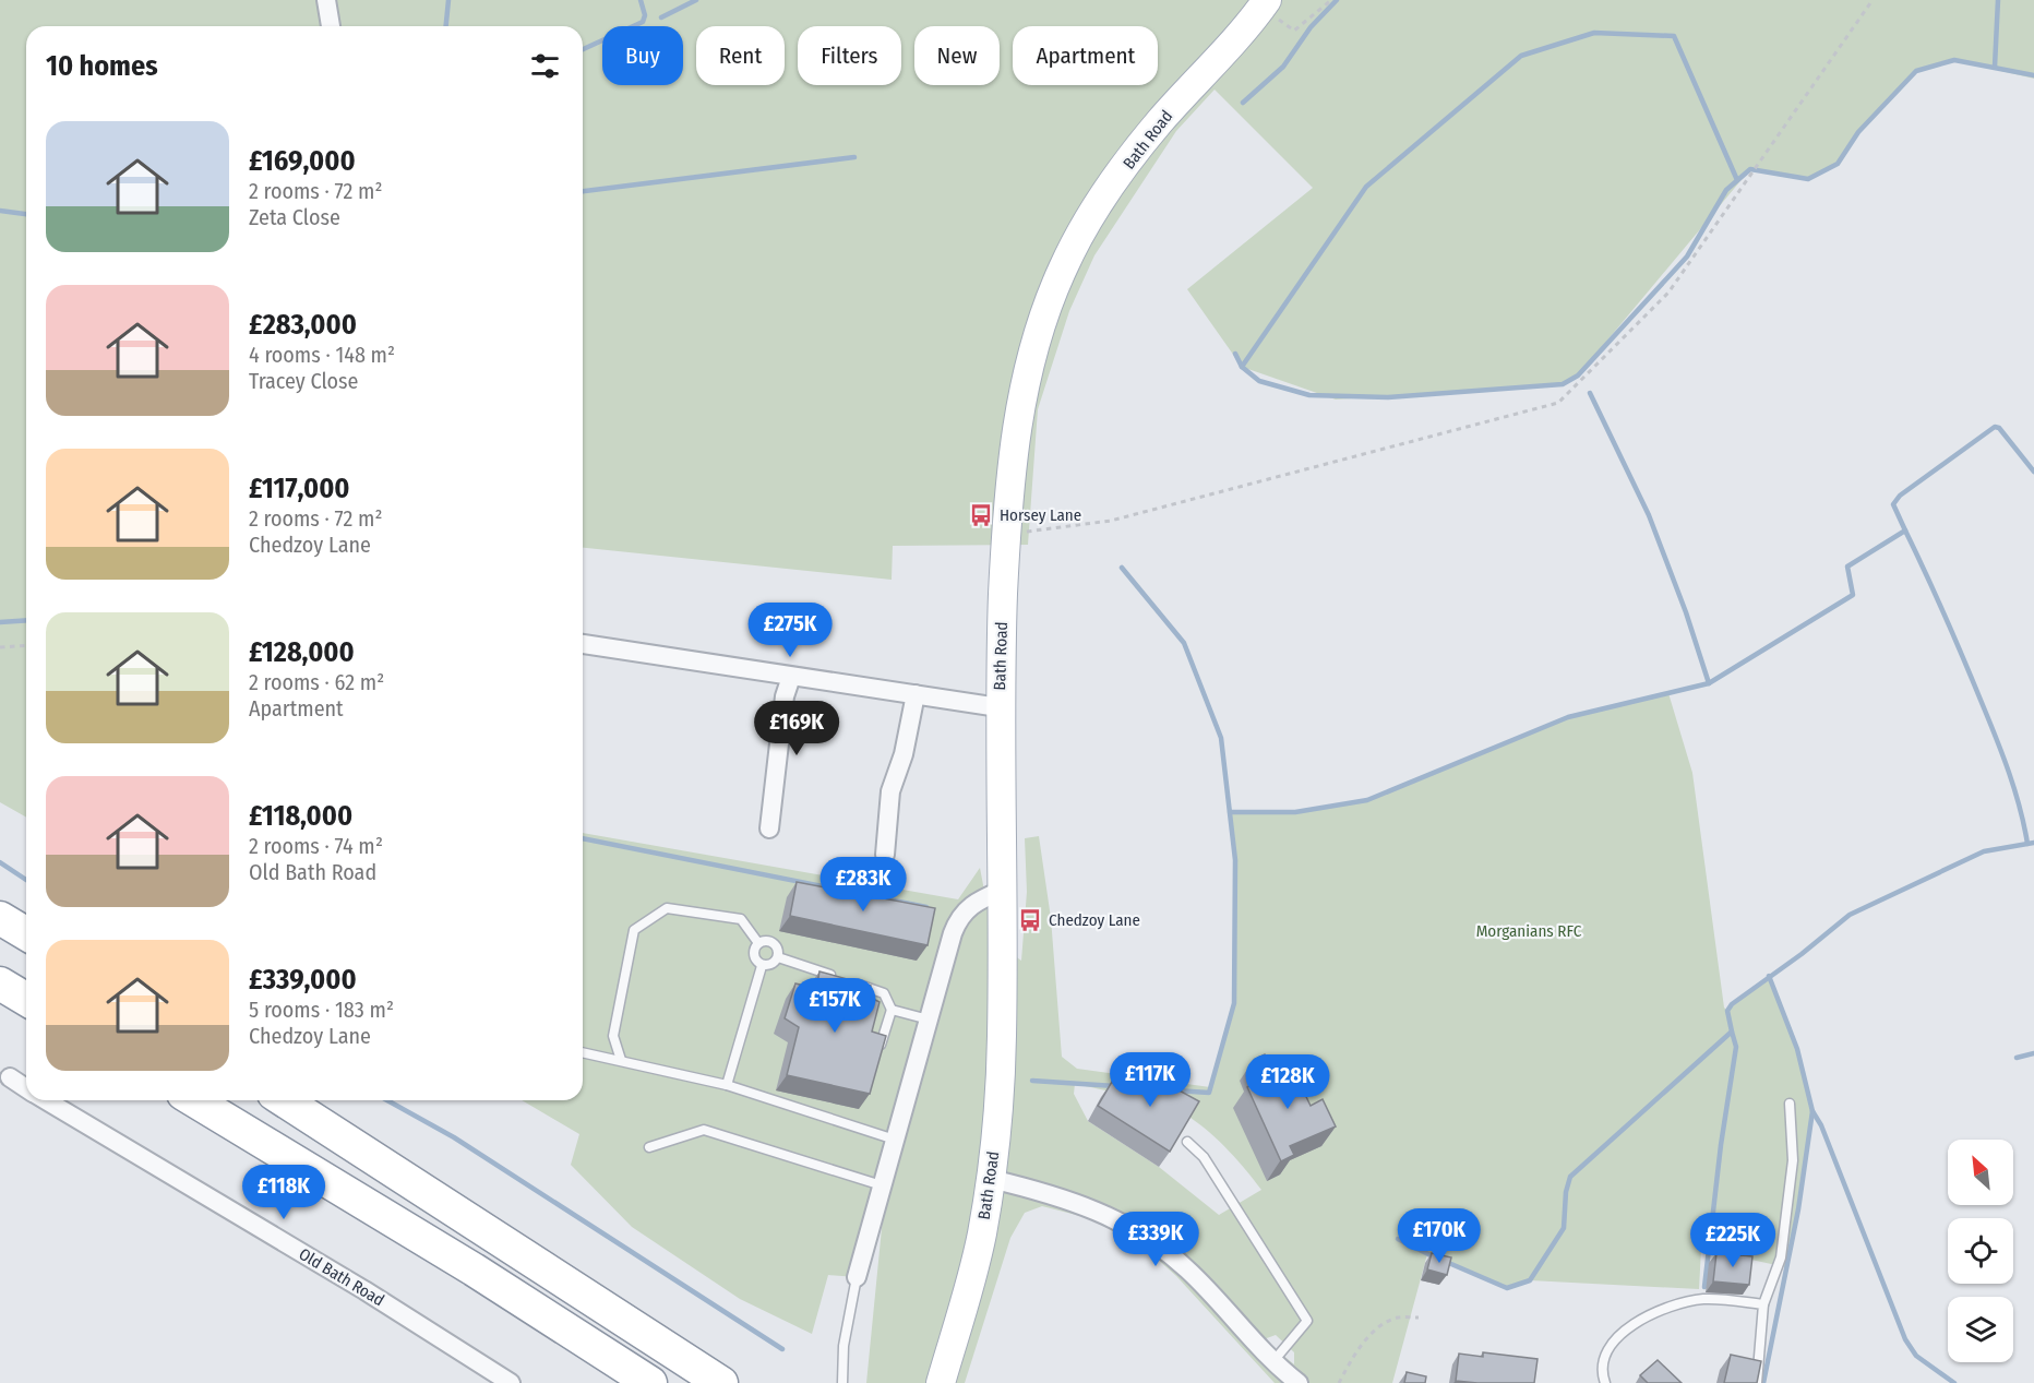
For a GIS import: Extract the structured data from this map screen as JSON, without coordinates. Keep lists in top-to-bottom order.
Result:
{
  "streets": {
    "main road": ["Bath Road"],
    "street": ["Old Bath Road"]
  },
  "parks": ["Morganians RFC"],
  "places": {
    "bus stop": ["Horsey Lane", "Chedzoy Lane"]
  },
  "north": "top left",
  "page": {
    "chip": [
      "Buy",
      "Rent",
      "Filters",
      "New",
      "Apartment"
    ],
    "heading": "10 homes",
    "list": [
      {
        "name": "£169,000",
        "note": "2 rooms · 72 m² · Zeta Close"
      },
      {
        "name": "£283,000",
        "note": "4 rooms · 148 m² · Tracey Close"
      },
      {
        "name": "£117,000",
        "note": "2 rooms · 72 m² · Chedzoy Lane"
      },
      {
        "name": "£128,000",
        "note": "2 rooms · 62 m² · Apartment"
      },
      {
        "name": "£118,000",
        "note": "2 rooms · 74 m² · Old Bath Road"
      },
      {
        "name": "£339,000",
        "note": "5 rooms · 183 m² · Chedzoy Lane"
      }
    ],
    "price": [
      "£275K",
      "£169K",
      "£283K",
      "£157K",
      "£117K",
      "£128K",
      "£118K",
      "£170K",
      "£339K",
      "£225K"
    ]
  }
}
